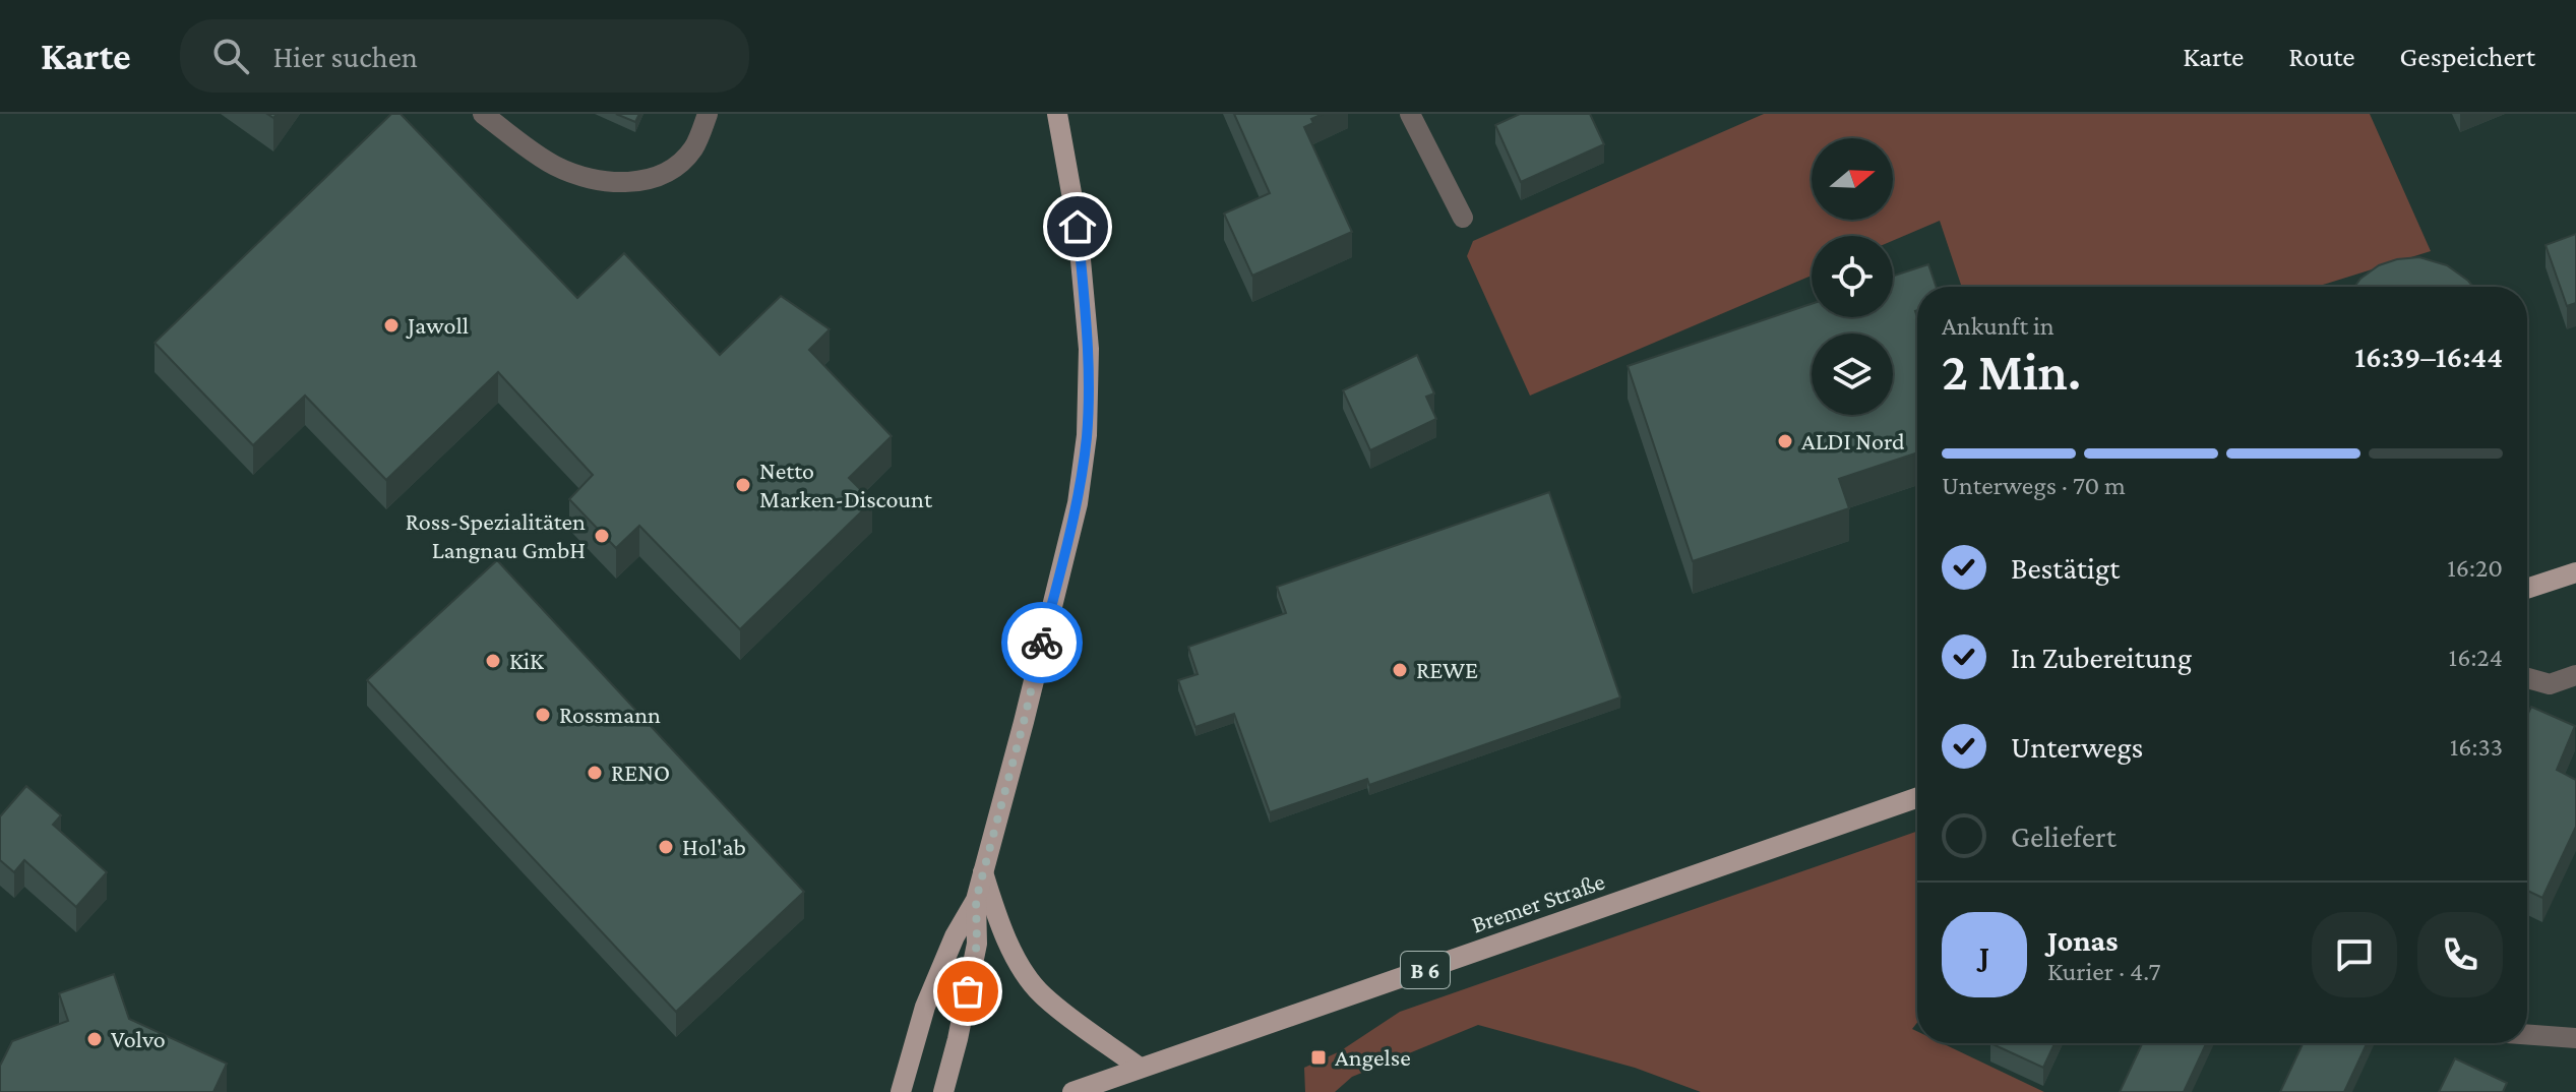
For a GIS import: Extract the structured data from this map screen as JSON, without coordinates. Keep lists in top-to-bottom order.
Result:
{
  "streets": {
    "main road": ["Bremer Straße", "B 6"]
  },
  "places": {
    "other": [
      "Jawoll",
      "ALDI Nord",
      "Netto Marken-Discount",
      "Ross-Spezialitäten Langnau GmbH",
      "KiK",
      "REWE",
      "Rossmann",
      "RENO",
      "Hol'ab",
      "Volvo"
    ],
    "transit": ["Angelse"]
  },
  "north": "right",
  "page": {
    "header": "Karte",
    "search": "Hier suchen",
    "nav": ["Karte", "Route", "Gespeichert"],
    "heading": ["2 Min.", "Ankunft in", "16:39–16:44"],
    "panel": ["Jonas", "Kurier · 4.7"],
    "bar": "Unterwegs · 70 m",
    "list": [
      ["Bestätigt", "16:20"],
      ["In Zubereitung", "16:24"],
      ["Unterwegs", "16:33"],
      "Geliefert"
    ],
    "round": "J"
  }
}
